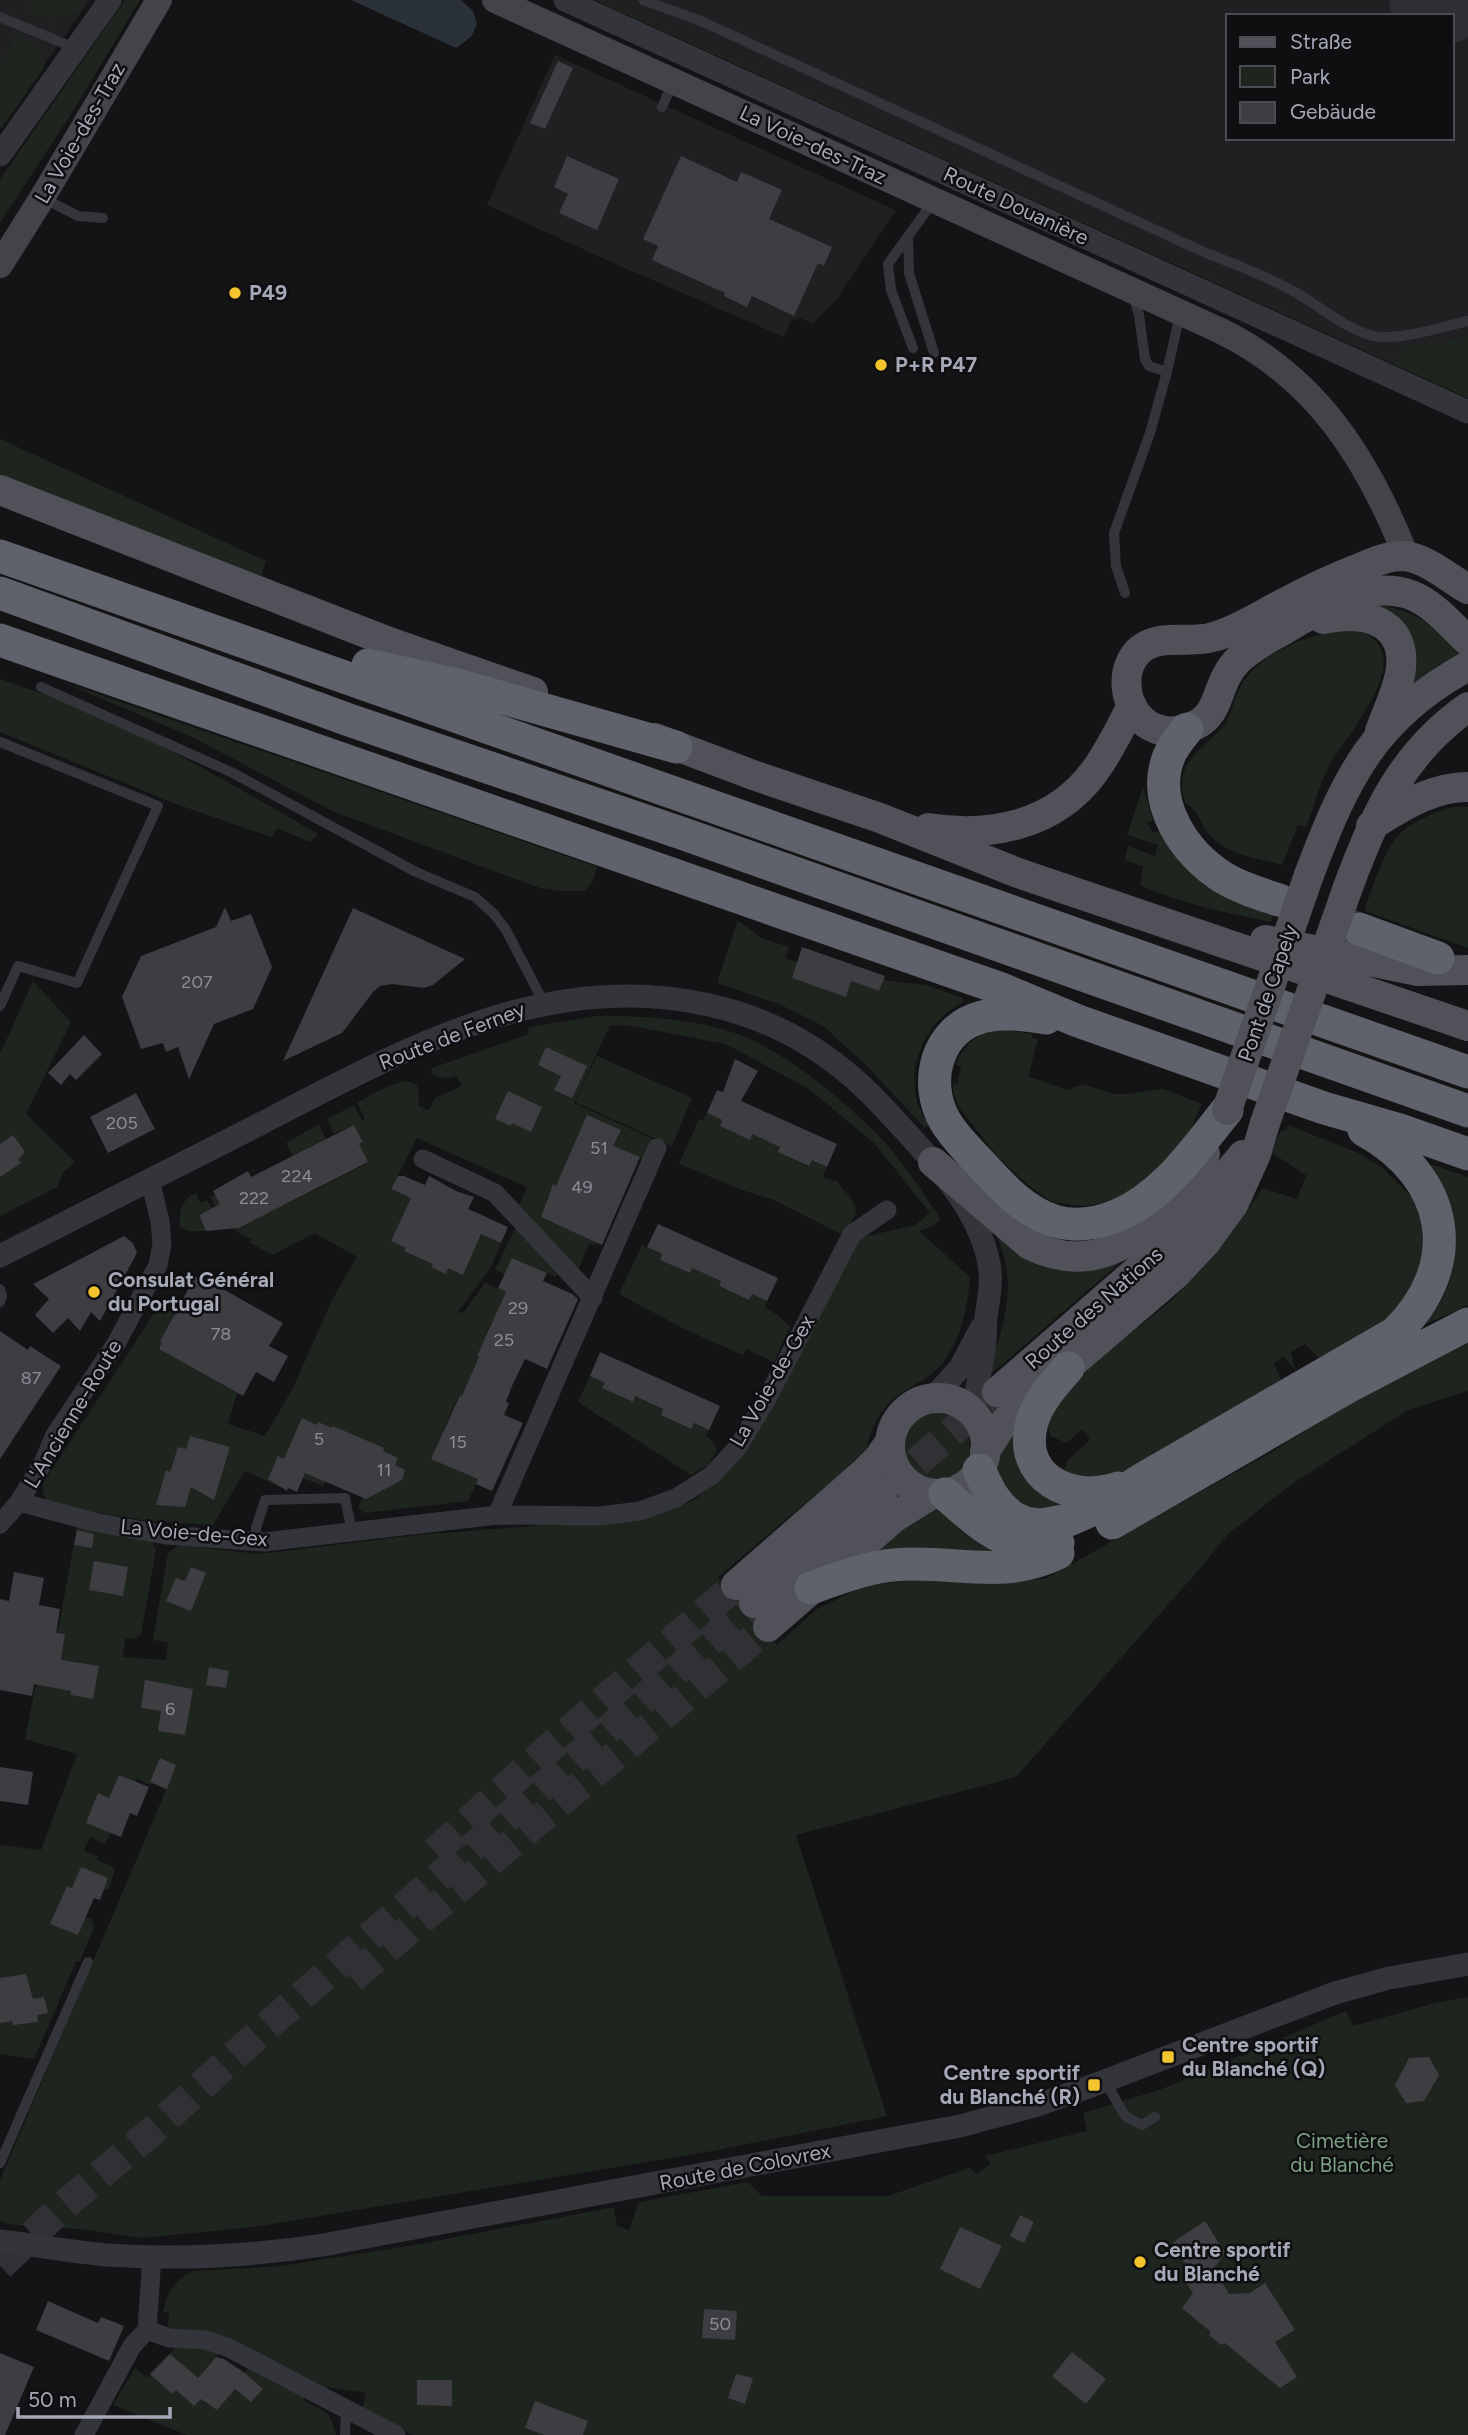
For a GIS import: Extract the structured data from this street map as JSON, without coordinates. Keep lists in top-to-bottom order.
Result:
{
  "streets": {
    "main road": ["La Voie-des-Traz", "Pont de Capely", "Route des Nations"],
    "street": [
      "Route Douanière",
      "Route de Ferney",
      "La Voie-de-Gex",
      "L'Ancienne-Route",
      "Route de Colovrex"
    ]
  },
  "crossings": [
    ["Pont de Capely", "Route de Ferney"],
    ["Pont de Capely", "Route des Nations"],
    ["Route de Ferney", "L'Ancienne-Route"],
    ["La Voie-de-Gex", "L'Ancienne-Route"]
  ],
  "parks": ["Cimetière du Blanché"],
  "places": {
    "other": [
      "P49",
      "P+R P47",
      "Consulat Général du Portugal",
      "Centre sportif du Blanché"
    ],
    "transit": ["Centre sportif du Blanché (Q)", "Centre sportif du Blanché (R)"]
  },
  "house_numbers": [
    "207",
    "205",
    "51",
    "224",
    "49",
    "222",
    "29",
    "78",
    "25",
    "87",
    "5",
    "15",
    "11",
    "6",
    "50"
  ],
  "legend": ["Straße", "Park", "Gebäude"],
  "scale_bar": "50 m"
}
